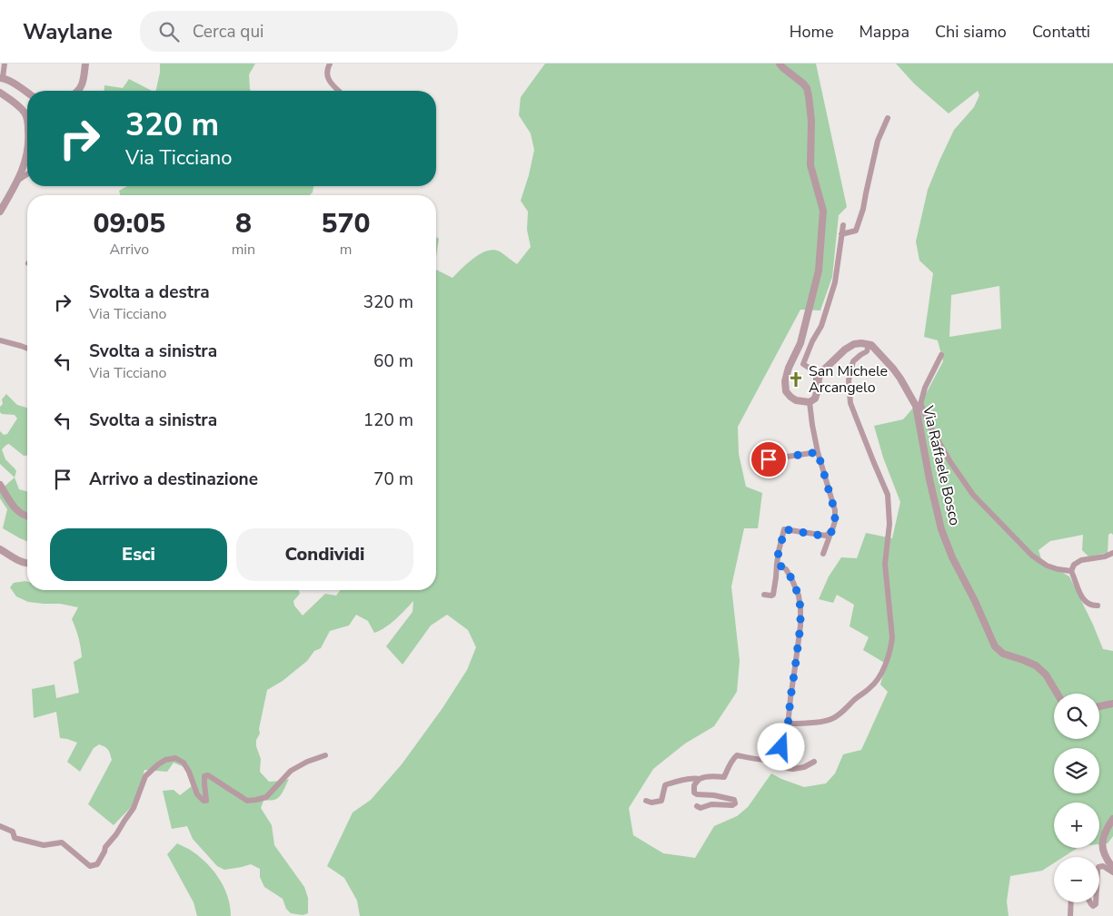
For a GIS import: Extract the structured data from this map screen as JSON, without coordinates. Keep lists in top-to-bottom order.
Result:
{
  "streets": {
    "street": ["Via Raffaele Bosco"]
  },
  "places": {
    "church": ["San Michele Arcangelo"]
  },
  "page": {
    "header": "Waylane",
    "search": "Cerca qui",
    "nav": [
      "Home",
      "Mappa",
      "Chi siamo",
      "Contatti"
    ],
    "turn": ["320 m", "Via Ticciano"],
    "eta": [
      "09:05",
      "Arrivo",
      "8",
      "min",
      "570",
      "m"
    ],
    "list": [
      {
        "name": "Svolta a destra",
        "note": "Via Ticciano",
        "value": "320 m"
      },
      {
        "name": "Svolta a sinistra",
        "note": "Via Ticciano",
        "value": "60 m"
      },
      {
        "name": "Svolta a sinistra",
        "value": "120 m"
      },
      {
        "name": "Arrivo a destinazione",
        "value": "70 m"
      }
    ],
    "buttons": ["Esci", "Condividi"],
    "map_buttons": ["+", "−"]
  }
}
